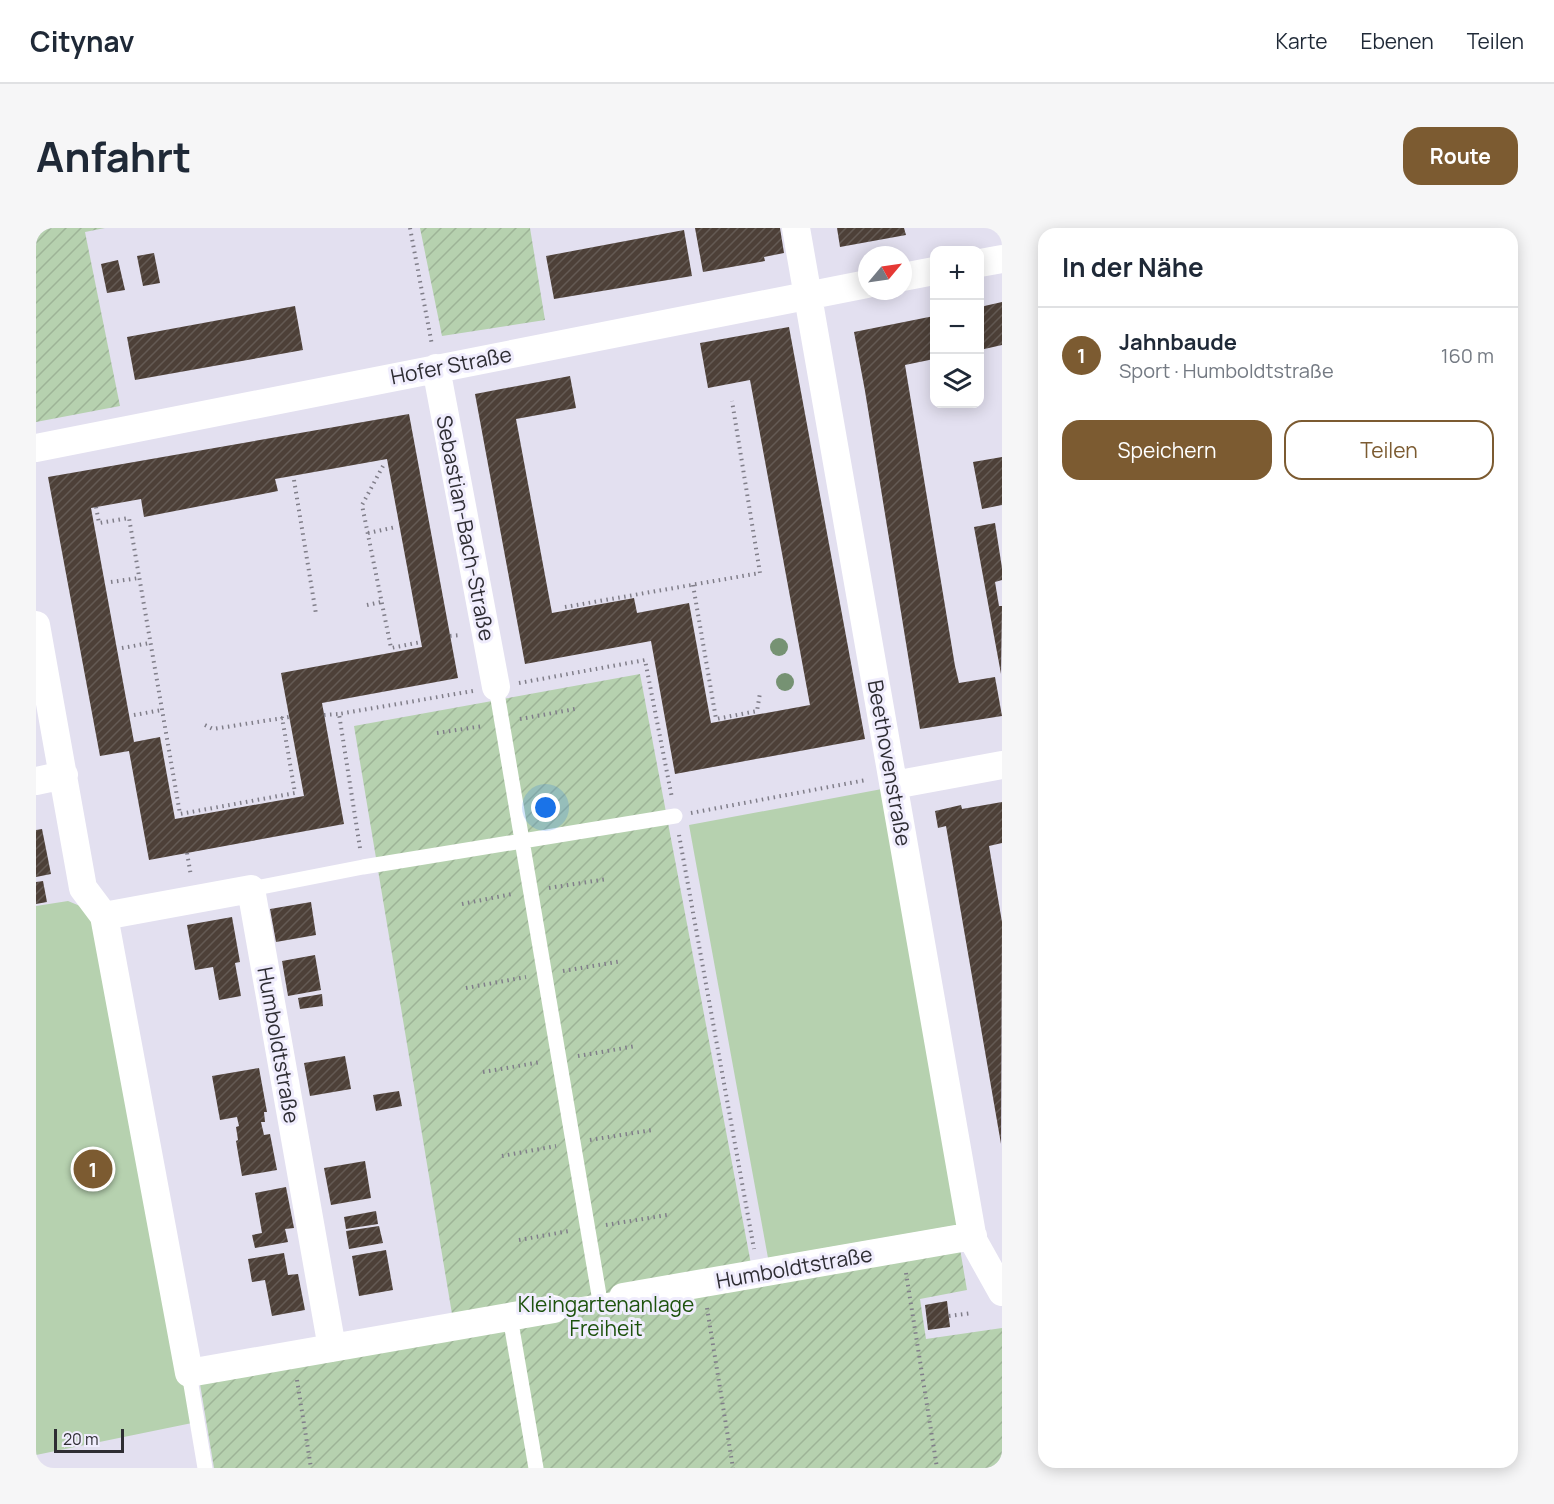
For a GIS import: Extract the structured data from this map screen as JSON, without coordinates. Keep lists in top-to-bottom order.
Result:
{
  "streets": {
    "street": [
      "Hofer Straße",
      "Sebastian-Bach-Straße",
      "Beethovenstraße",
      "Humboldtstraße"
    ]
  },
  "crossings": [
    ["Hofer Straße", "Sebastian-Bach-Straße"],
    ["Hofer Straße", "Beethovenstraße"],
    ["Beethovenstraße", "Humboldtstraße"]
  ],
  "parks": ["Kleingartenanlage Freiheit"],
  "scale_bar": "20 m",
  "north": "top right",
  "page": {
    "header": "Citynav",
    "nav": ["Karte", "Ebenen", "Teilen"],
    "title": "Anfahrt",
    "buttons": [
      "Route",
      ["Speichern", "Teilen"]
    ],
    "heading": "In der Nähe",
    "map_buttons": ["+", "−"],
    "list": [
      {
        "mark": "1",
        "name": "Jahnbaude",
        "note": "Sport · Humboldtstraße",
        "value": "160 m"
      }
    ],
    "pins": "1",
    "scale": "20 m"
  }
}
